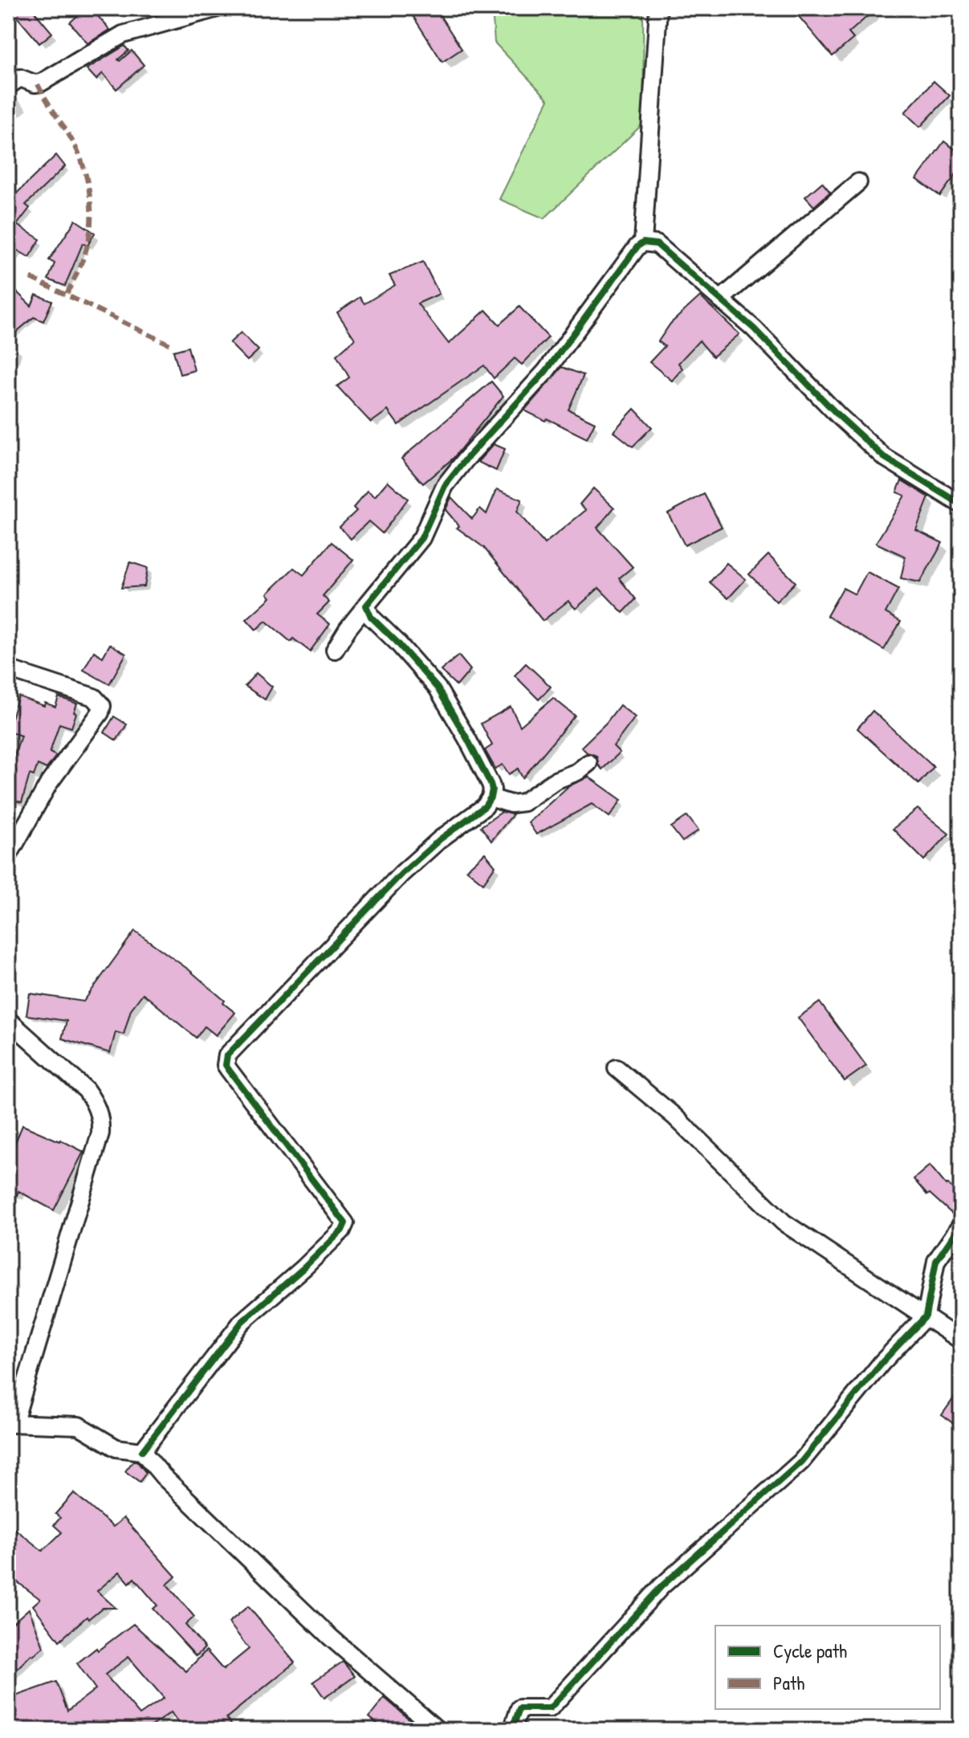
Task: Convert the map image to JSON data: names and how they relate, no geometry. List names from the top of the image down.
{
  "legend": ["Cycle path", "Path"]
}
